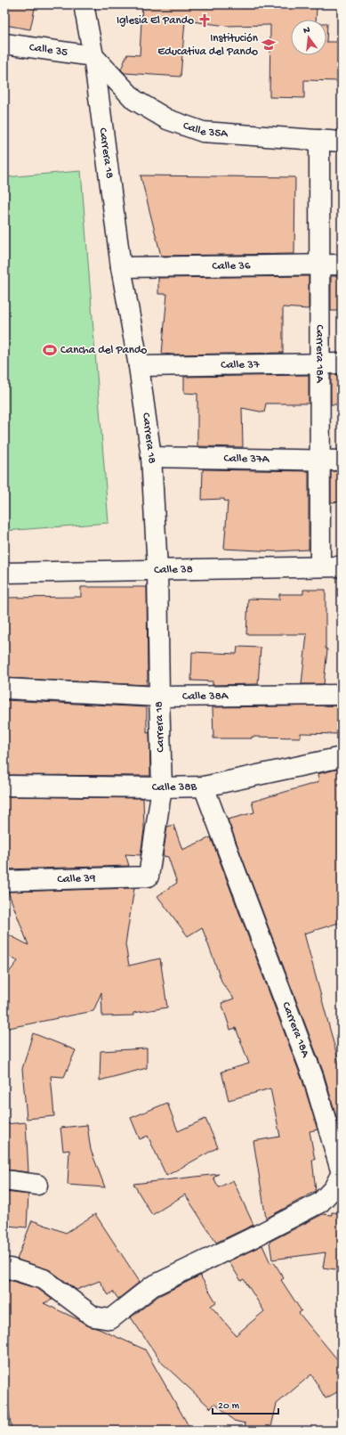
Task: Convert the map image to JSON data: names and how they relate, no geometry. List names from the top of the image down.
{
  "streets": {
    "street": [
      "Calle 35",
      "Calle 35A",
      "Carrera 18",
      "Calle 36",
      "Carrera 18A",
      "Calle 37",
      "Calle 37A",
      "Calle 38",
      "Calle 38A",
      "Calle 38B",
      "Calle 39"
    ]
  },
  "crossings": [
    ["Calle 35", "Calle 35A"],
    ["Calle 35", "Carrera 18"],
    ["Calle 35A", "Carrera 18"],
    ["Calle 35A", "Carrera 18A"],
    ["Carrera 18", "Calle 36"],
    ["Carrera 18", "Calle 37"],
    ["Carrera 18", "Calle 37A"],
    ["Carrera 18", "Calle 38"],
    ["Carrera 18", "Calle 38A"],
    ["Carrera 18", "Calle 38B"],
    ["Carrera 18", "Calle 39"],
    ["Calle 36", "Carrera 18A"],
    ["Carrera 18A", "Calle 37"],
    ["Carrera 18A", "Calle 37A"],
    ["Carrera 18A", "Calle 38"],
    ["Carrera 18A", "Calle 38B"]
  ],
  "places": {
    "church": ["Iglesia El Pando"],
    "school or university": ["Institución Educativa del Pando"],
    "sports": ["Cancha del Pando"]
  },
  "scale_bar": "20 m",
  "north": "top"
}
